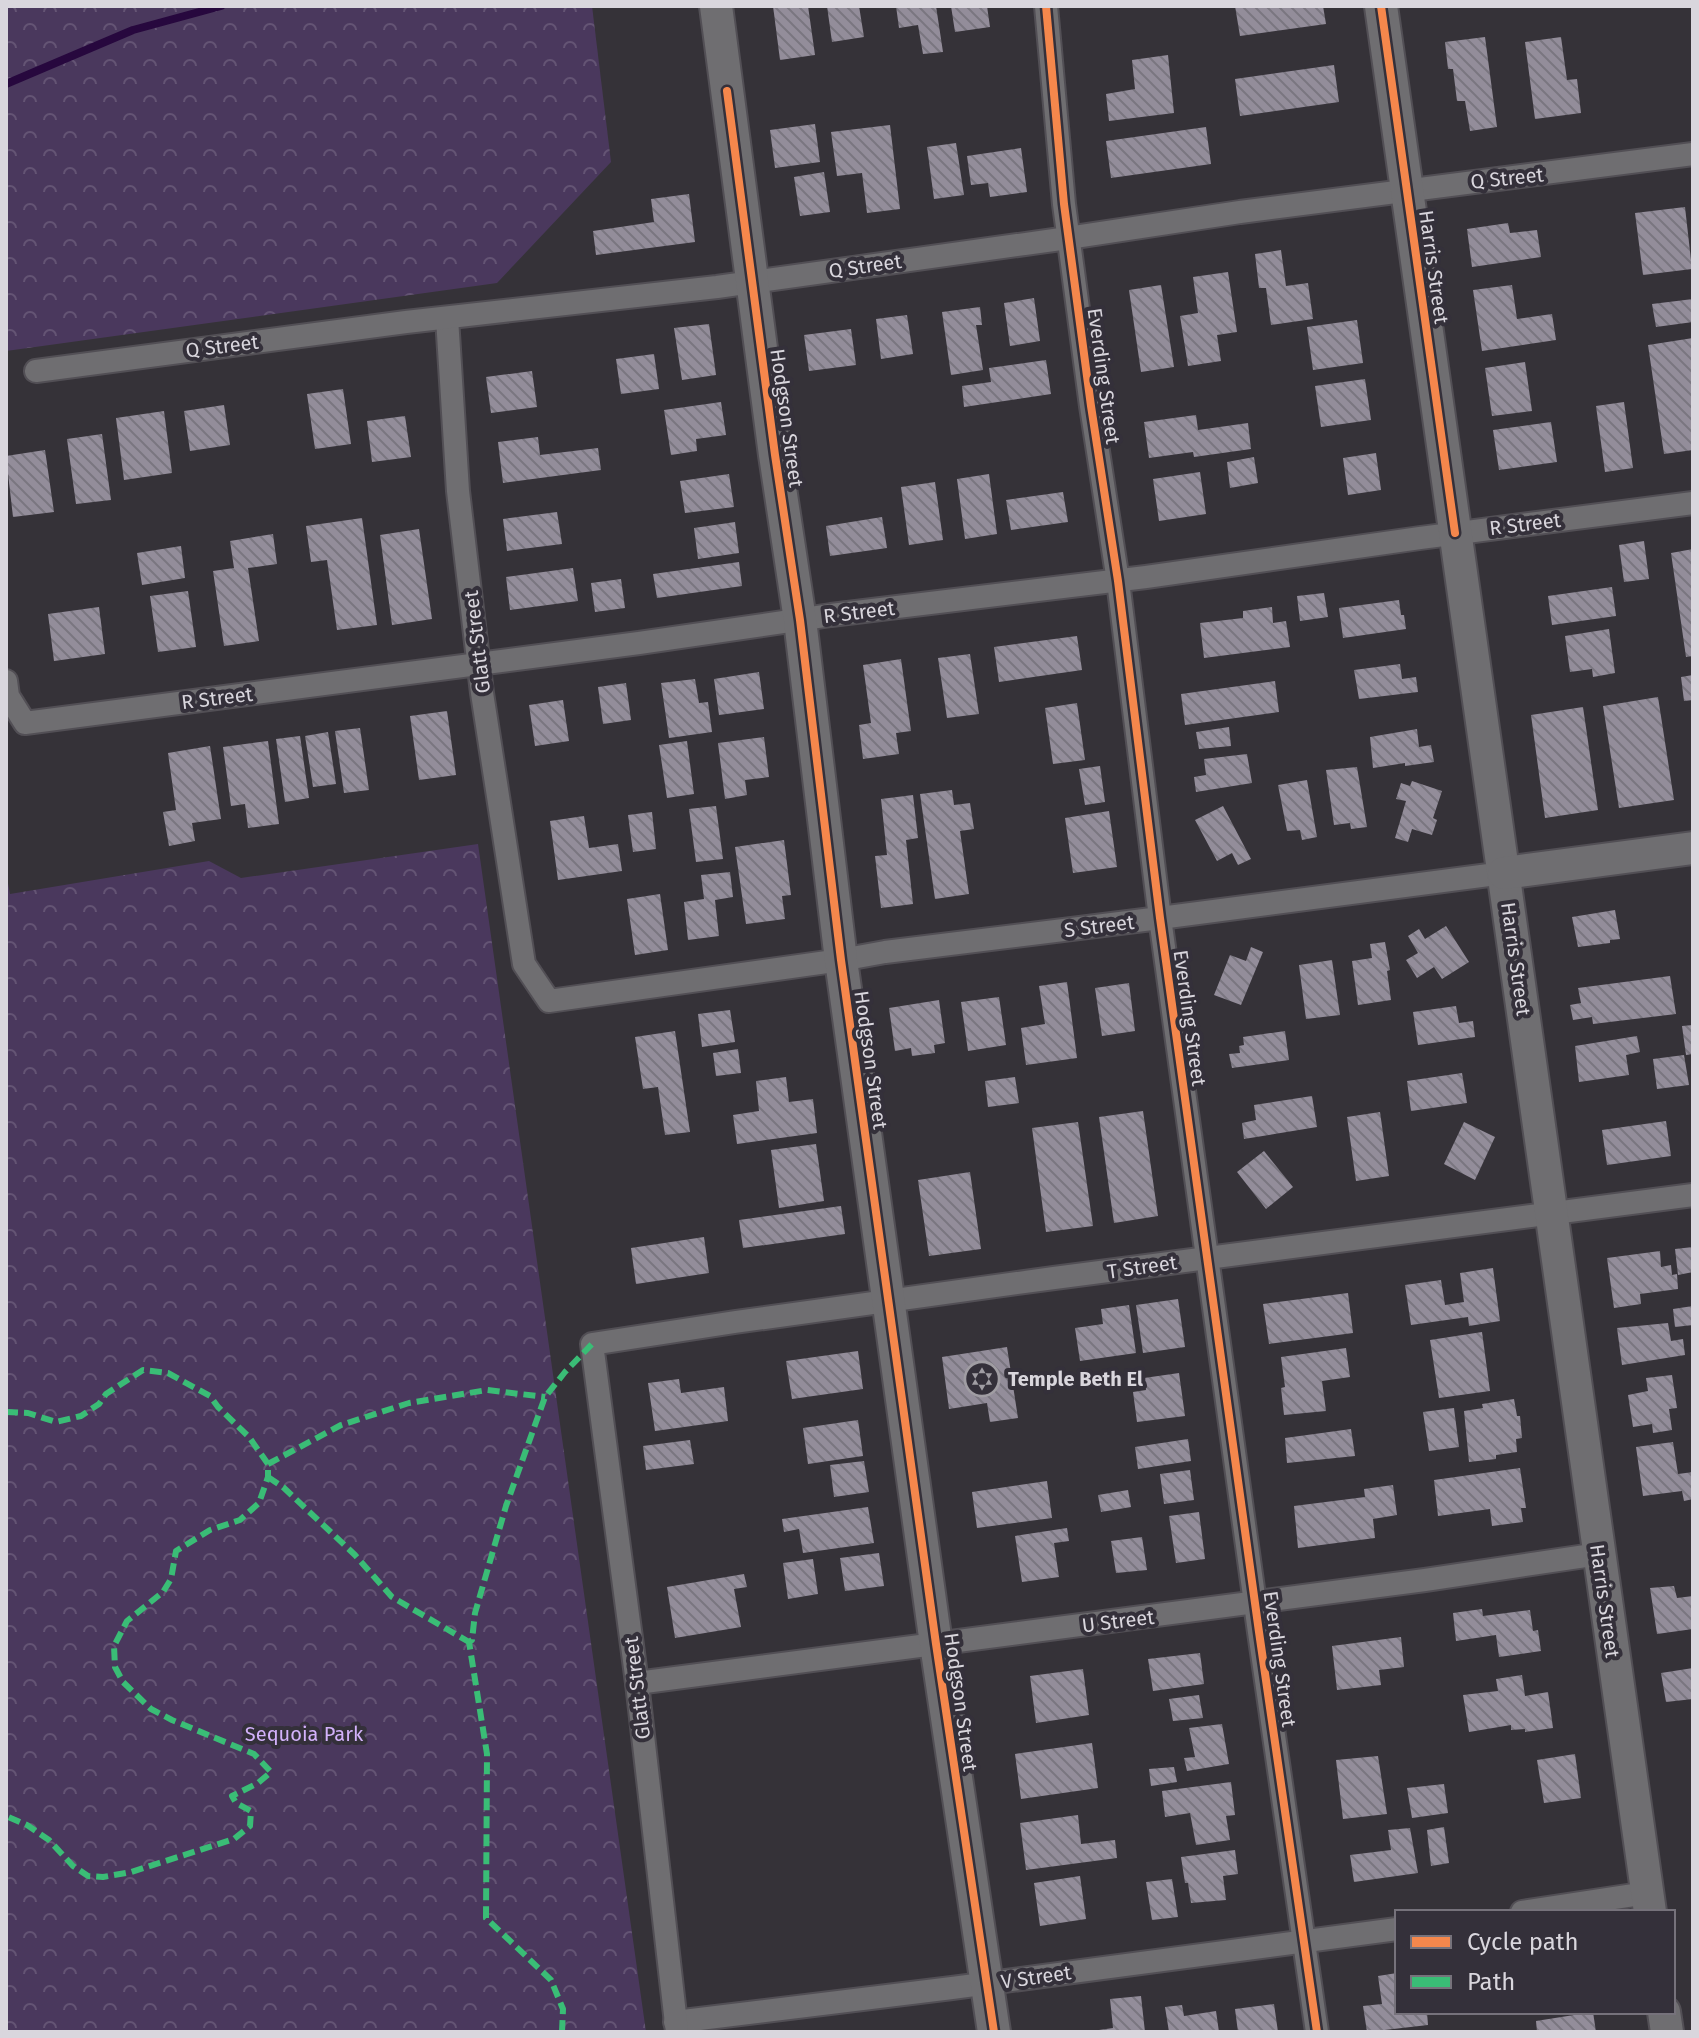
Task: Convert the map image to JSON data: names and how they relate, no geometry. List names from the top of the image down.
{
  "streets": {
    "main road": ["Harris Street", "Hodgson Street", "S Street"],
    "street": [
      "Q Street",
      "Everding Street",
      "R Street",
      "Glatt Street",
      "T Street",
      "U Street",
      "V Street"
    ]
  },
  "crossings": [
    ["Q Street", "Harris Street"],
    ["Q Street", "Everding Street"],
    ["Q Street", "Hodgson Street"],
    ["Q Street", "Glatt Street"],
    ["Harris Street", "R Street"],
    ["Harris Street", "S Street"],
    ["Harris Street", "T Street"],
    ["Harris Street", "U Street"],
    ["Everding Street", "R Street"],
    ["Everding Street", "S Street"],
    ["Everding Street", "T Street"],
    ["Everding Street", "U Street"],
    ["Everding Street", "V Street"],
    ["Hodgson Street", "R Street"],
    ["Hodgson Street", "S Street"],
    ["Hodgson Street", "T Street"],
    ["Hodgson Street", "U Street"],
    ["Hodgson Street", "V Street"],
    ["R Street", "Glatt Street"],
    ["Glatt Street", "S Street"],
    ["Glatt Street", "T Street"],
    ["Glatt Street", "U Street"],
    ["Glatt Street", "V Street"]
  ],
  "parks": ["Sequoia Park"],
  "places": {
    "synagogue": ["Temple Beth El"]
  },
  "legend": ["Cycle path", "Path"]
}
